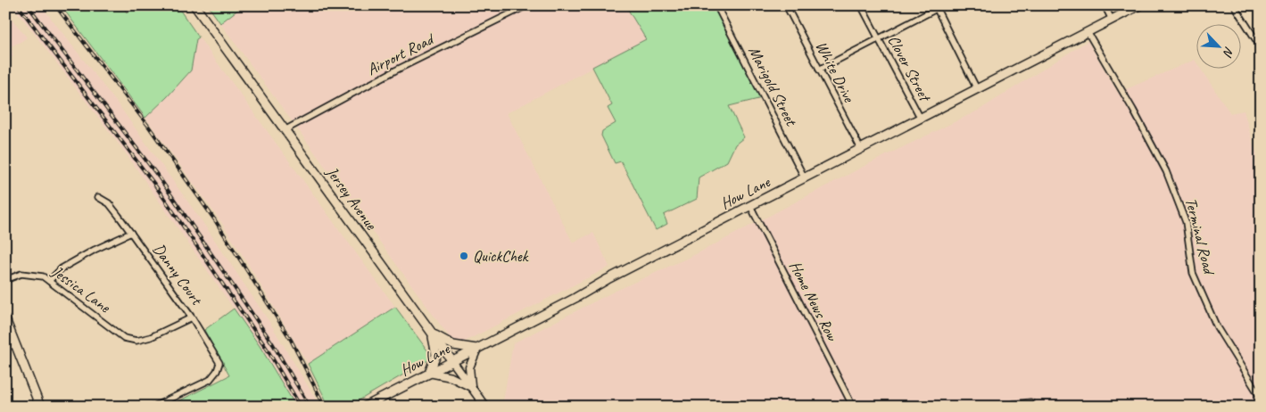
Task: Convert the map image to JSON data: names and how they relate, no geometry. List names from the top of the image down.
{
  "streets": {
    "main road": ["How Lane", "Jersey Avenue"],
    "street": [
      "Airport Road",
      "Clover Street",
      "White Drive",
      "Marigold Street",
      "Terminal Road",
      "Danny Court",
      "Jessica Lane",
      "Home News Row"
    ]
  },
  "crossings": [
    ["Airport Road", "Jersey Avenue"],
    ["Clover Street", "How Lane"],
    ["White Drive", "How Lane"],
    ["Marigold Street", "How Lane"],
    ["How Lane", "Jersey Avenue"],
    ["How Lane", "Terminal Road"],
    ["How Lane", "Home News Row"],
    ["Danny Court", "Jessica Lane"]
  ],
  "places": ["QuickChek"],
  "north": "bottom right"
}
